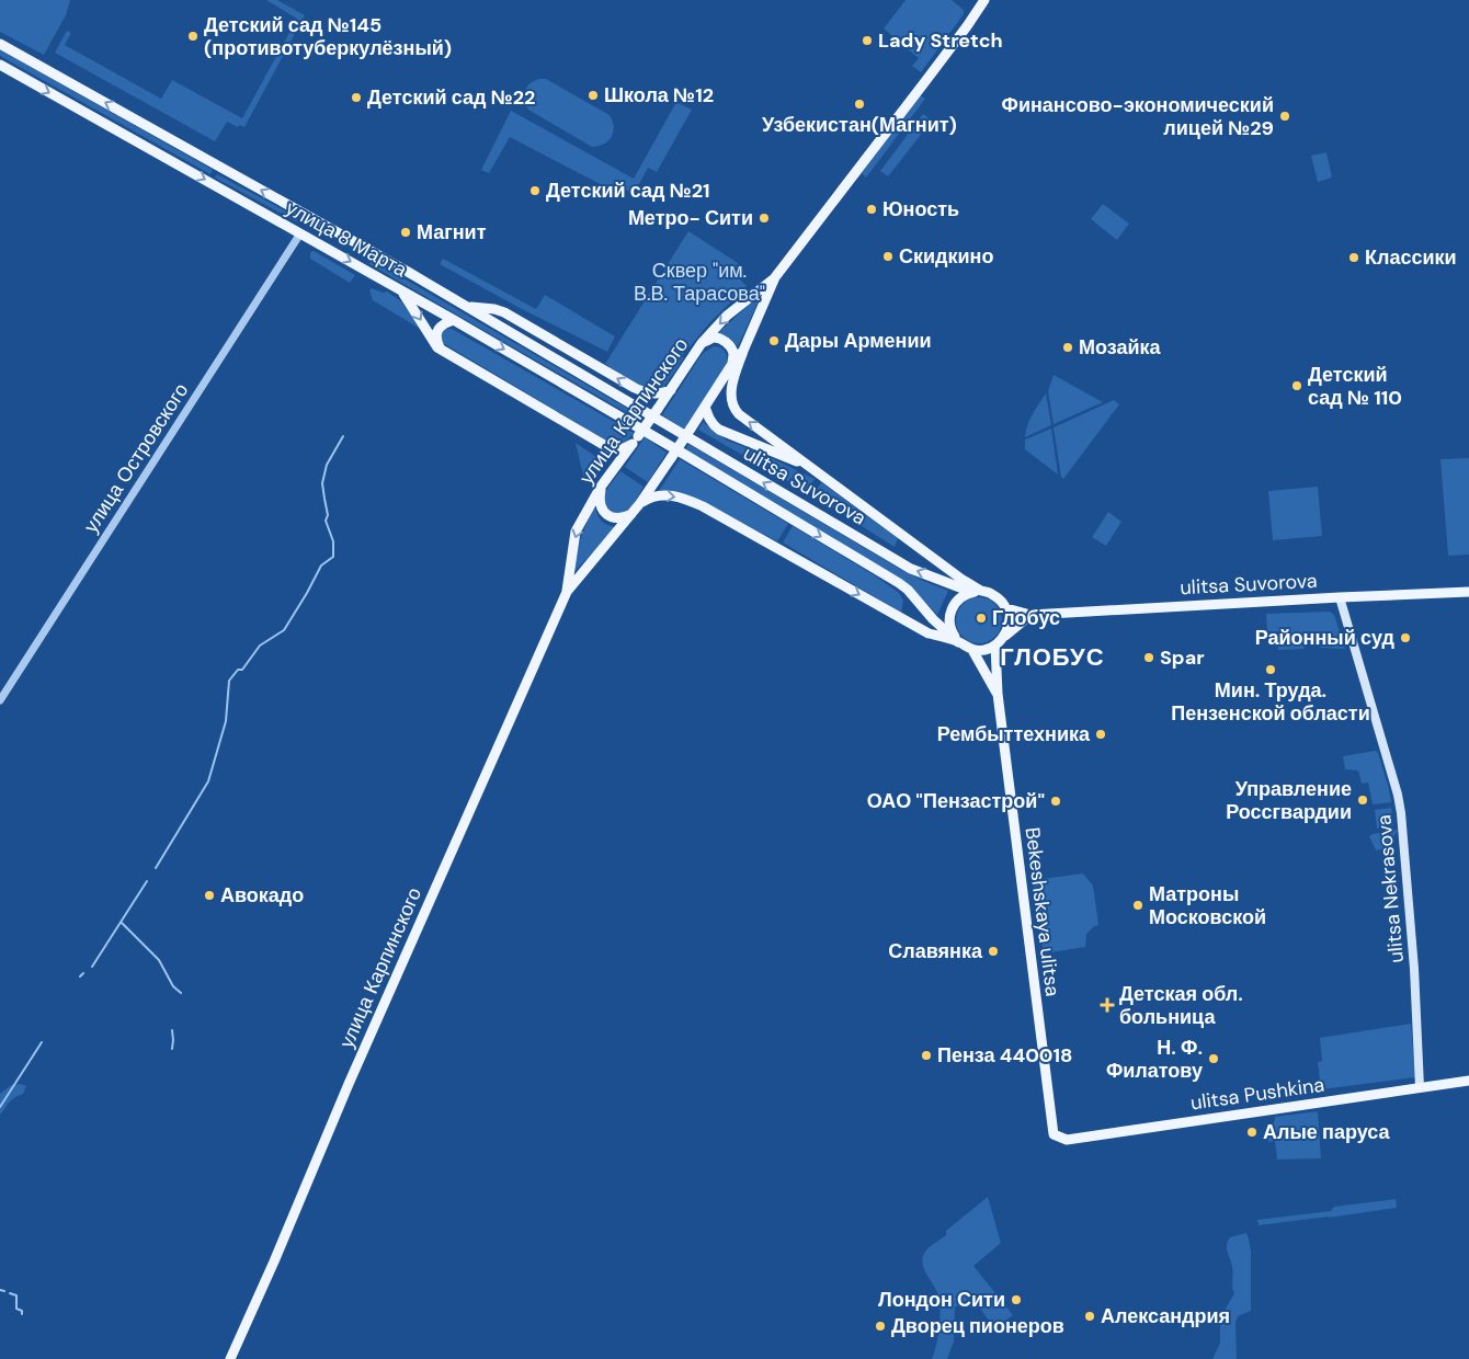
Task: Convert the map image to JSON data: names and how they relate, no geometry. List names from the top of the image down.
{
  "streets": {
    "main road": [
      "улица 8 Марта",
      "улица Карпинского",
      "ulitsa Suvorova",
      "ulitsa Nekrasova",
      "Bekeshskaya ulitsa",
      "ulitsa Pushkina"
    ],
    "street": ["улица Островского"]
  },
  "crossings": [
    ["улица 8 Марта", "улица Островского"],
    ["улица 8 Марта", "ulitsa Suvorova"],
    ["ulitsa Suvorova", "ulitsa Nekrasova"],
    ["ulitsa Suvorova", "Bekeshskaya ulitsa"],
    ["ulitsa Nekrasova", "ulitsa Pushkina"],
    ["Bekeshskaya ulitsa", "ulitsa Pushkina"]
  ],
  "districts": ["ГЛОБУС"],
  "parks": ["Сквер \"им. В.В. Тарасова\""],
  "places": {
    "other": [
      "Детский сад №145 (противотуберкулёзный)",
      "Lady Stretch",
      "Школа №12",
      "Детский сад №22",
      "Узбекистан(Магнит)",
      "Финансово-экономический лицей №29",
      "Детский сад №21",
      "Юность",
      "Метро- Сити",
      "Магнит",
      "Скидкино",
      "Классики",
      "Дары Армении",
      "Мозайка",
      "Детский сад № 110",
      "Глобус",
      "Районный суд",
      "Spar",
      "Мин. Труда. Пензенской области",
      "Рембыттехника",
      "Управление Россгвардии",
      "ОАО \"Пензастрой\"",
      "Авокадо",
      "Матроны Московской",
      "Славянка",
      "Пенза 440018",
      "Н. Ф. Филатову",
      "Алые паруса",
      "Лондон Сити",
      "Александрия",
      "Дворец пионеров"
    ],
    "health": ["Детская обл. больница"]
  }
}
